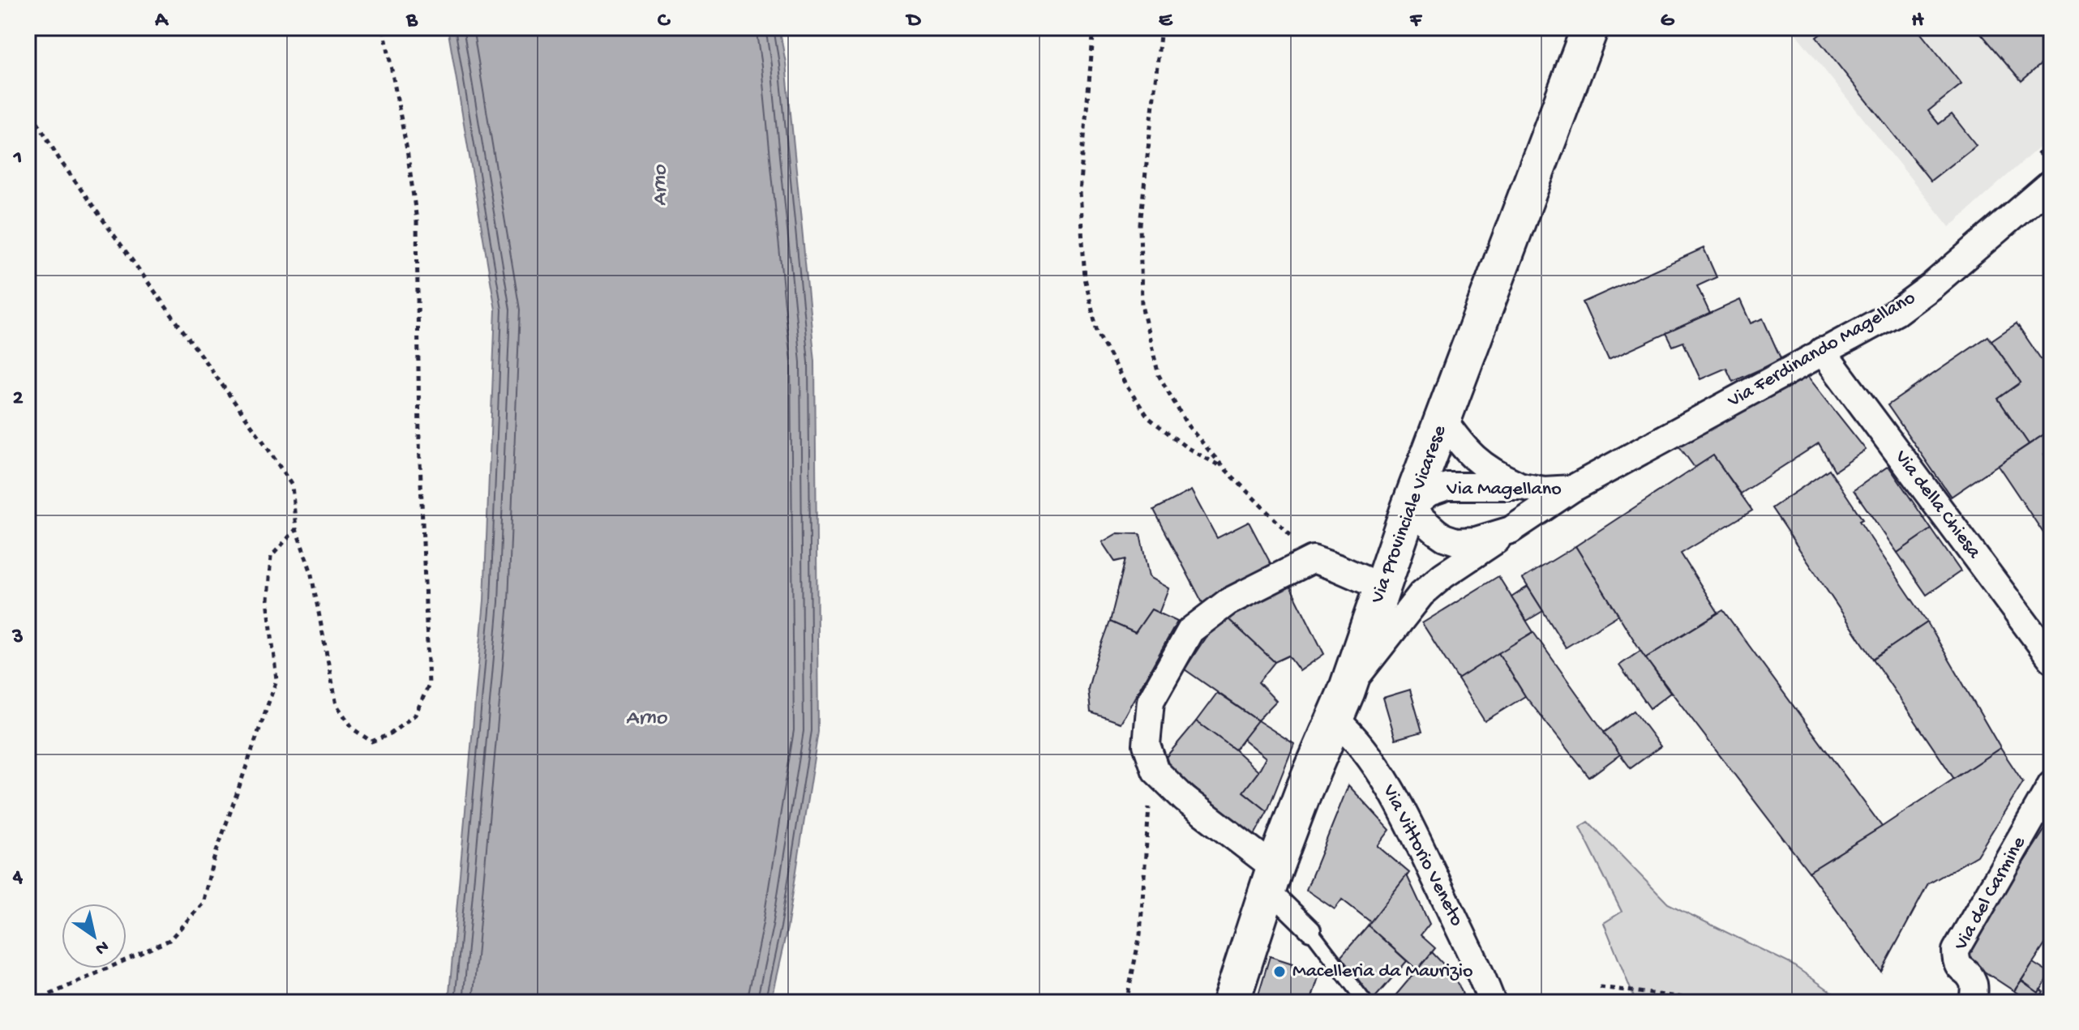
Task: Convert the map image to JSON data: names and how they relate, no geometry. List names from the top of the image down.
{
  "streets": {
    "main road": ["Via Provinciale Vicarese"],
    "street": [
      "Via Ferdinando Magellano",
      "Via Magellano",
      "Via della Chiesa",
      "Via Vittorio Veneto",
      "Via del Carmine"
    ]
  },
  "crossings": [
    ["Via Ferdinando Magellano", "Via Magellano"],
    ["Via Ferdinando Magellano", "Via della Chiesa"],
    ["Via Magellano", "Via Provinciale Vicarese"],
    ["Via Provinciale Vicarese", "Via Vittorio Veneto"]
  ],
  "water": ["Arno"],
  "places": ["Macelleria da Maurizio"],
  "north": "bottom right",
  "grid": {
    "columns": [
      "A",
      "B",
      "C",
      "D",
      "E",
      "F",
      "G",
      "H"
    ],
    "rows": [
      "1",
      "2",
      "3",
      "4"
    ]
  }
}
